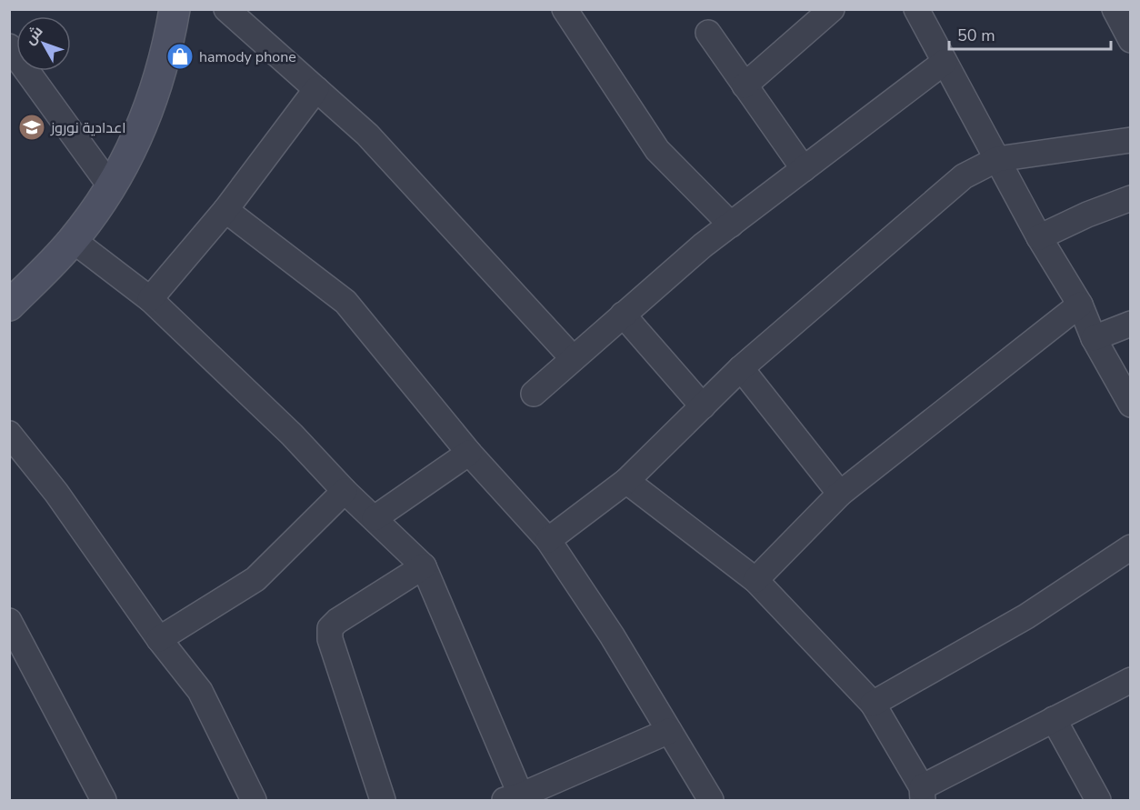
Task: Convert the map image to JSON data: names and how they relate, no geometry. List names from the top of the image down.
{
  "places": {
    "shop": ["hamody phone"],
    "school or university": ["اعدادية نوروز"]
  },
  "scale_bar": "50 m",
  "north": "top left"
}
